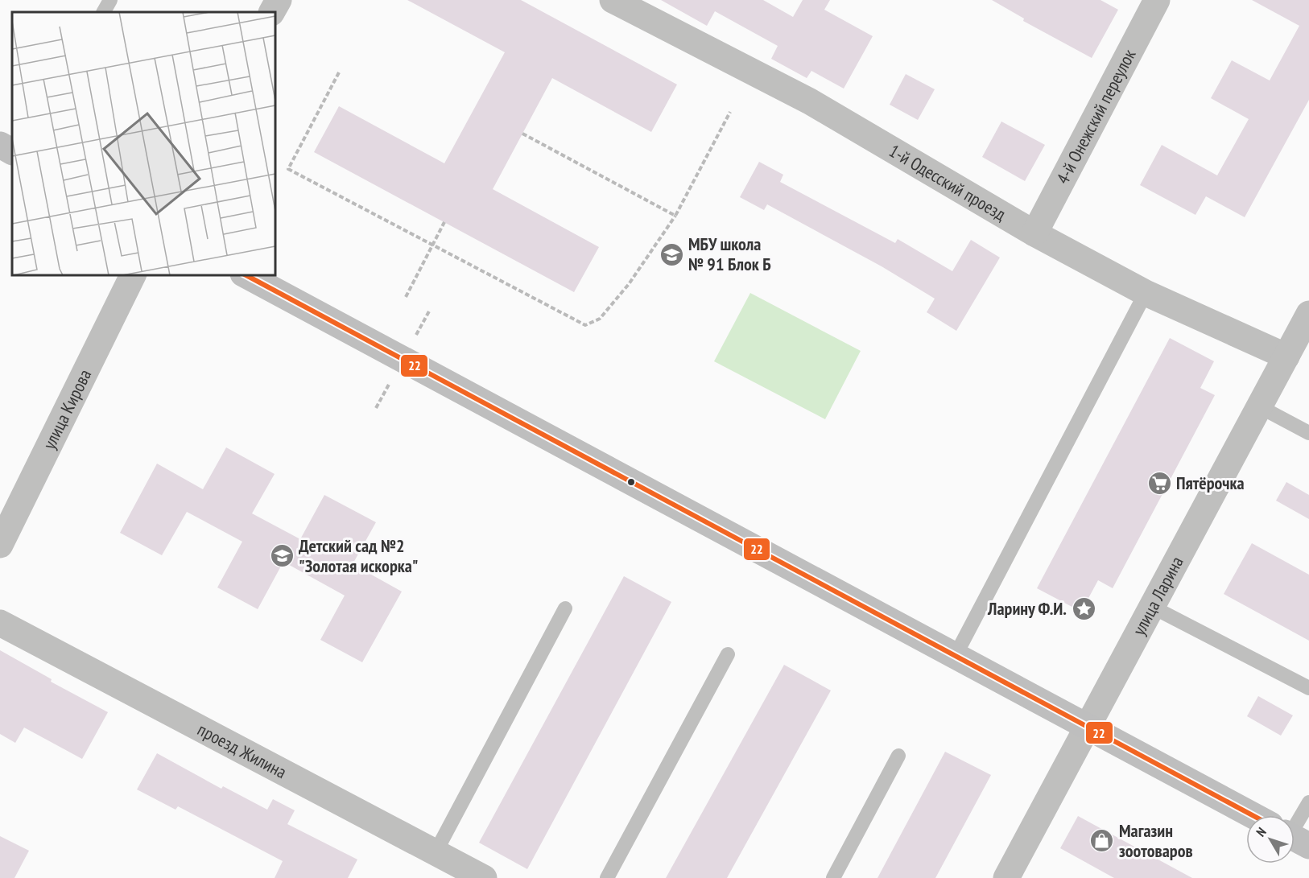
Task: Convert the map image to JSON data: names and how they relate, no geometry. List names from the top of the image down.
{
  "streets": {
    "street": [
      "4-й Онежский переулок",
      "1-й Одесский проезд",
      "улица Кирова",
      "улица Ларина",
      "проезд Жилина"
    ]
  },
  "crossings": [
    ["4-й Онежский переулок", "1-й Одесский проезд"],
    ["1-й Одесский проезд", "улица Ларина"]
  ],
  "places": {
    "school or university": ["МБУ школа № 91 Блок Б", "Детский сад №2 \"Золотая искорка\""],
    "supermarket": ["Пятёрочка"],
    "place": ["Ларину Ф.И."],
    "shop": ["Магазин зоотоваров"]
  },
  "lines": ["transit line 22"],
  "north": "top left"
}
